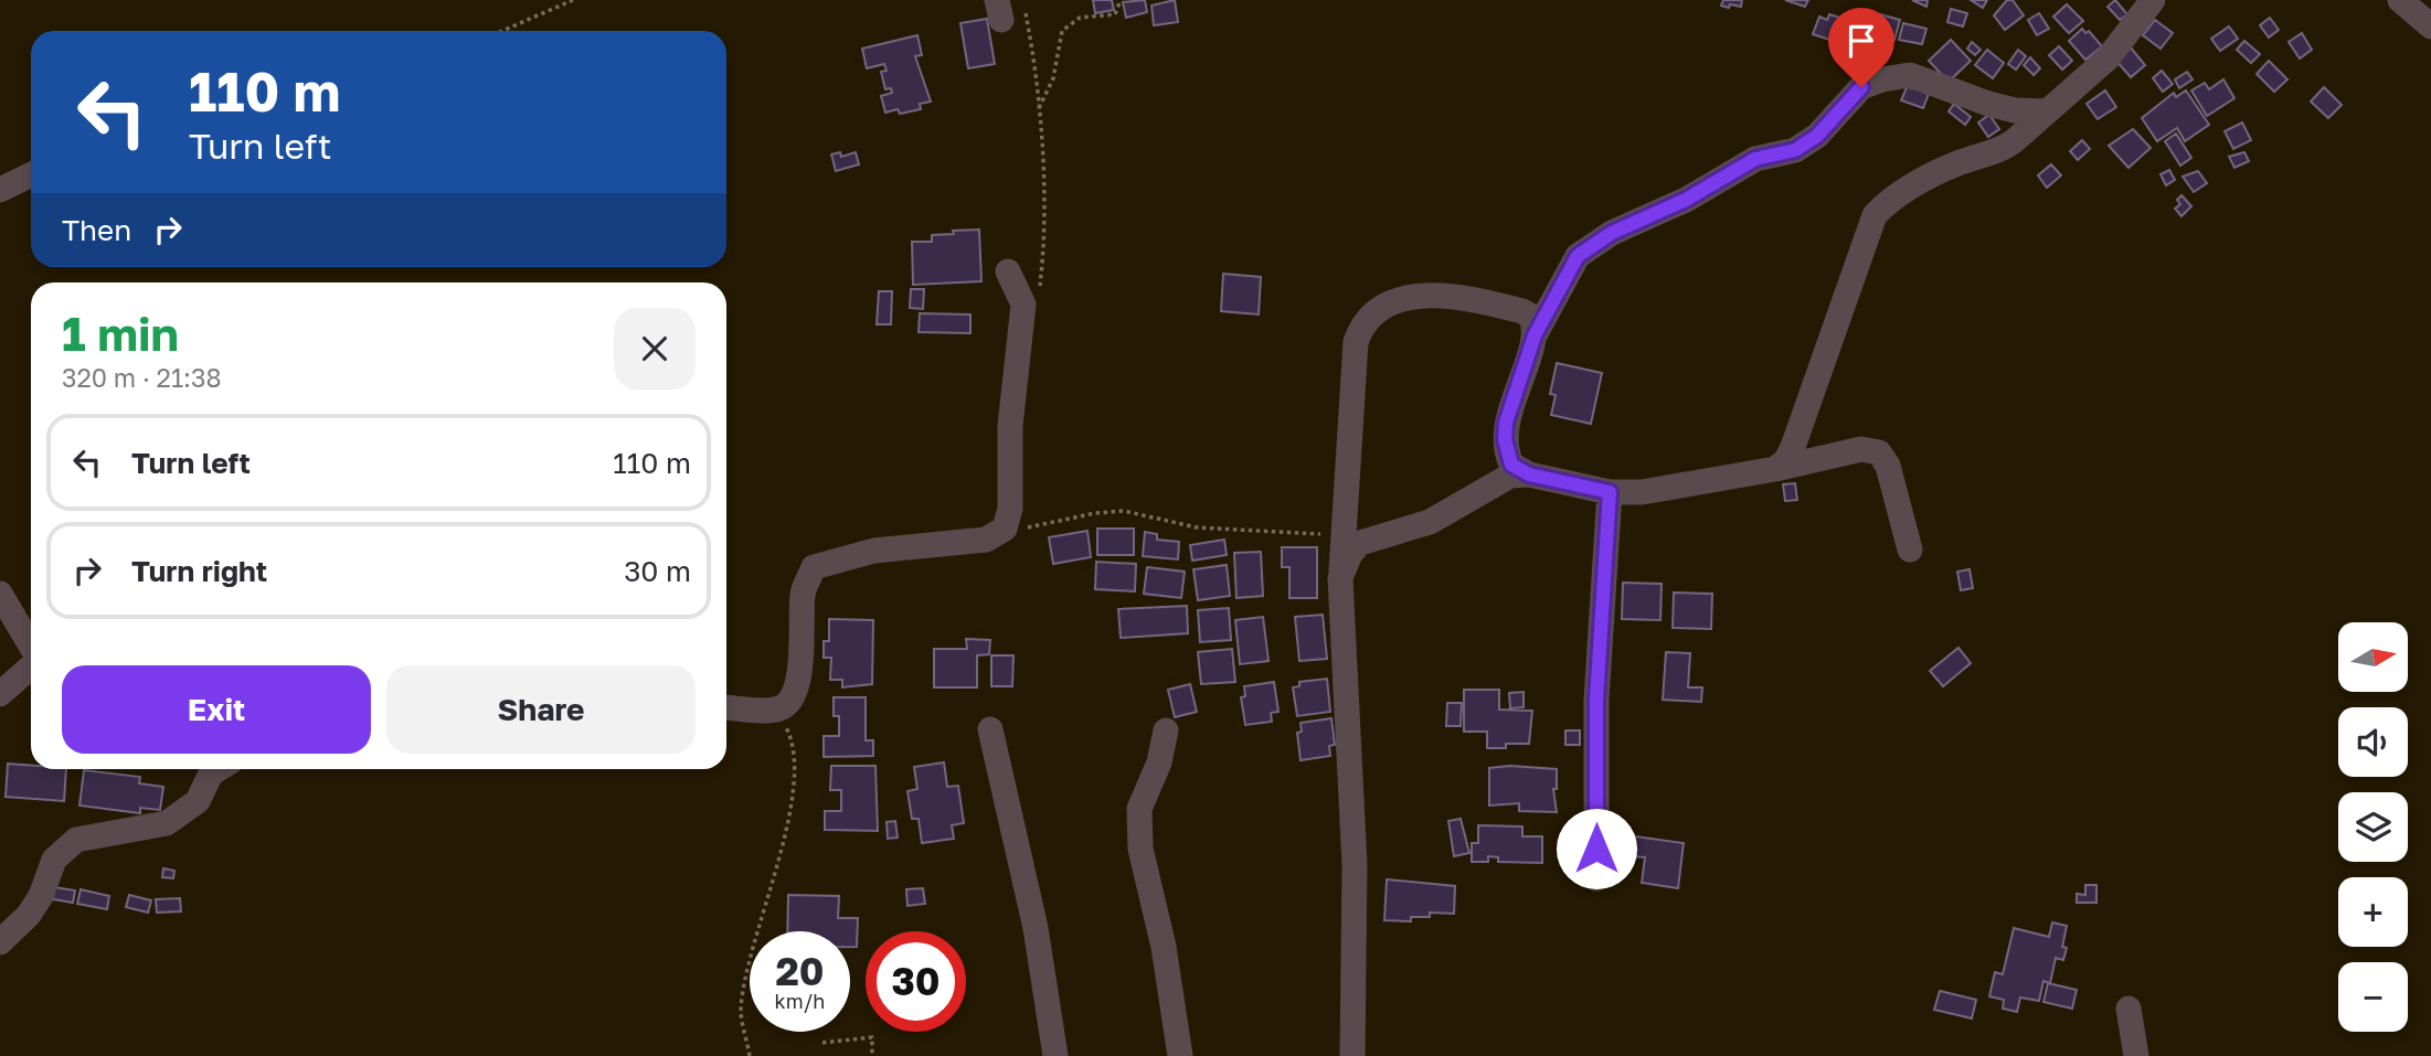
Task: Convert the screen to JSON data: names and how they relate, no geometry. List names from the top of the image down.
{
  "north": "right",
  "page": {
    "turn": ["110 m", "Turn left"],
    "then": "Then",
    "heading": ["1 min", "320 m · 21:38"],
    "list": [
      {
        "name": "Turn left",
        "value": "110 m"
      },
      {
        "name": "Turn right",
        "value": "30 m"
      }
    ],
    "map_buttons": ["+", "−"],
    "buttons": ["Exit", "Share"],
    "speed": "20 km/h",
    "limit": "30"
  }
}
